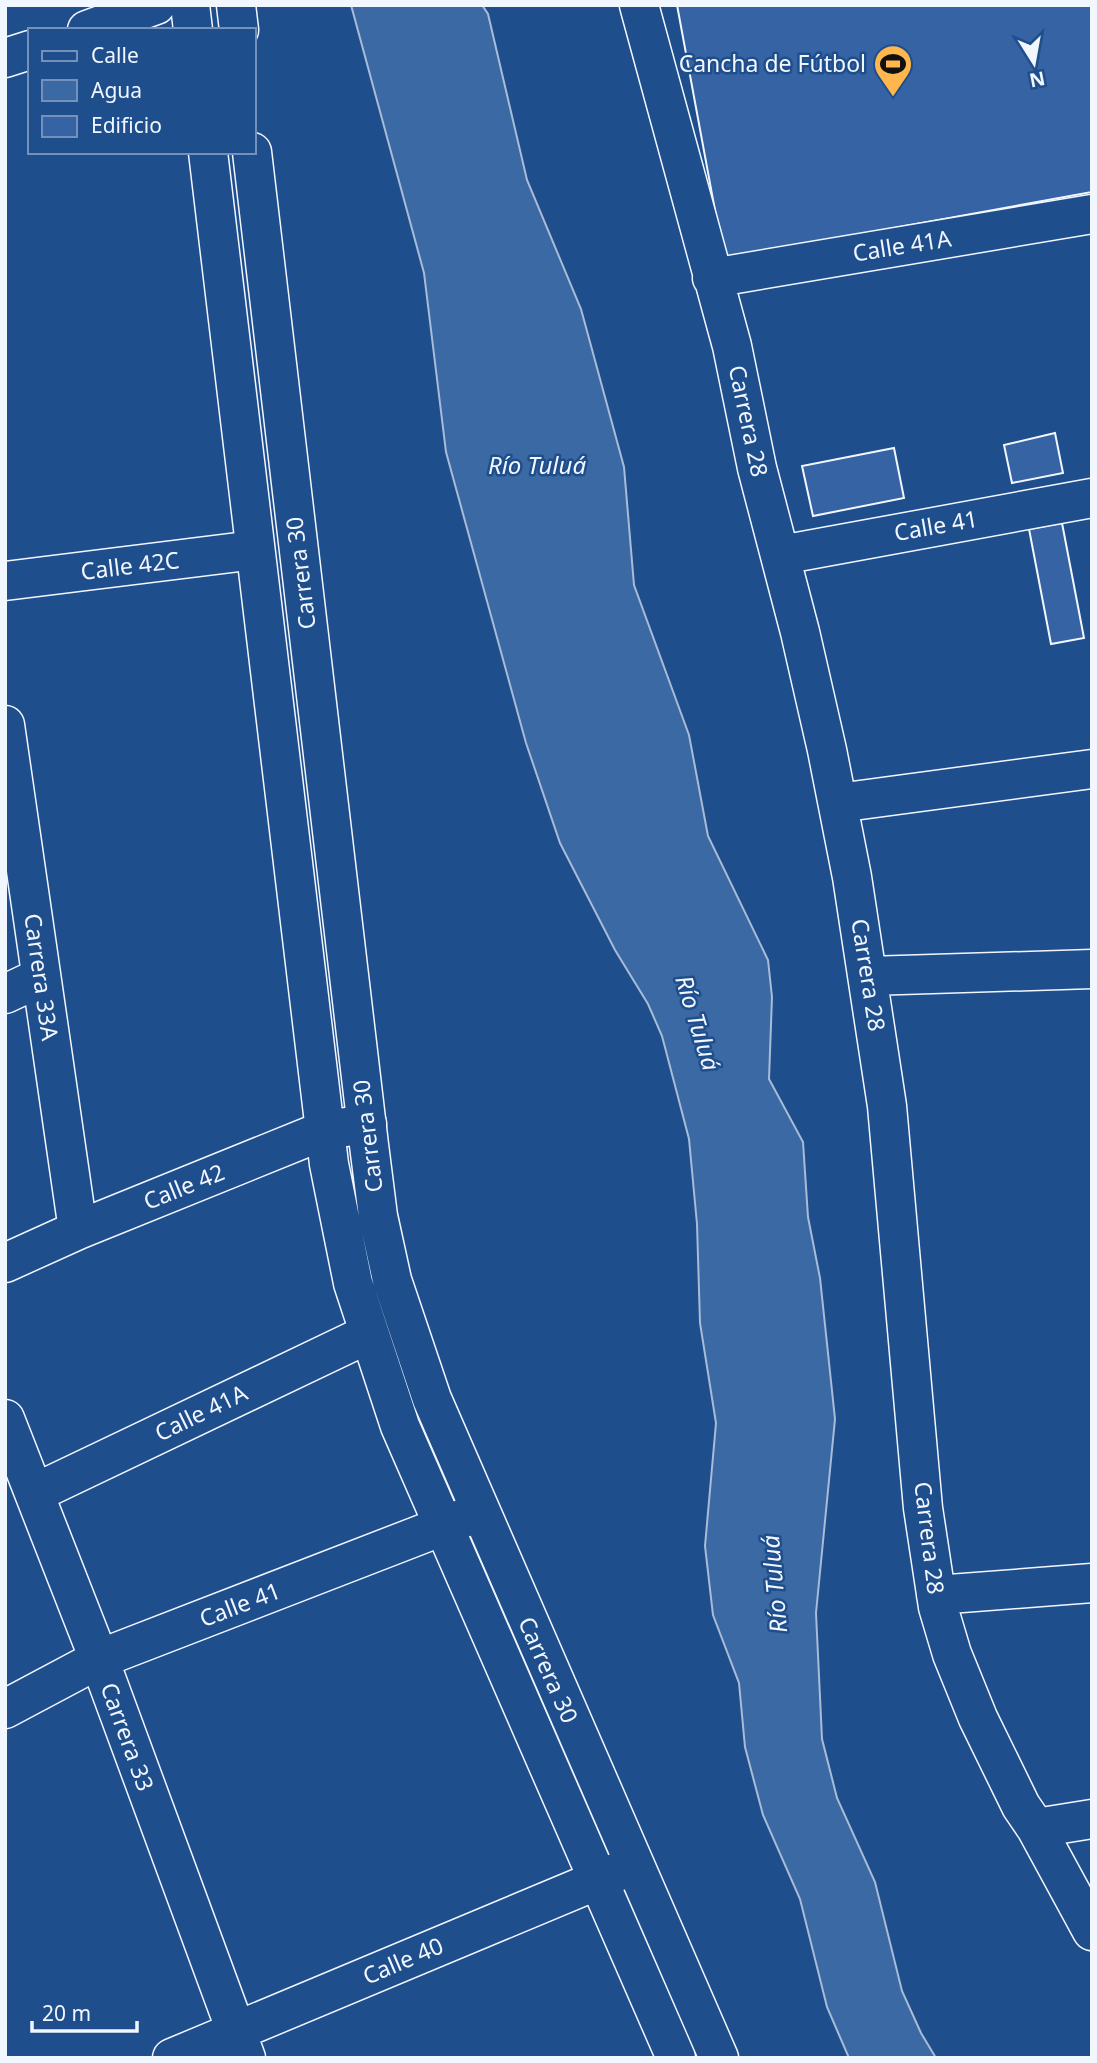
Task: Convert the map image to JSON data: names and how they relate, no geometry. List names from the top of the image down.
{
  "streets": {
    "street": [
      "Calle 41A",
      "Carrera 28",
      "Calle 41",
      "Calle 42C",
      "Carrera 30",
      "Carrera 33A",
      "Calle 42",
      "Carrera 33",
      "Calle 40"
    ]
  },
  "crossings": [
    ["Calle 41A", "Carrera 28"],
    ["Calle 41A", "Carrera 30"],
    ["Calle 41A", "Carrera 33"],
    ["Carrera 28", "Calle 41"],
    ["Calle 41", "Carrera 30"],
    ["Calle 41", "Carrera 33"],
    ["Calle 42C", "Carrera 30"],
    ["Carrera 30", "Calle 42"],
    ["Carrera 30", "Calle 40"],
    ["Carrera 33A", "Calle 42"],
    ["Carrera 33", "Calle 40"]
  ],
  "water": ["Río Tuluá"],
  "places": {
    "sports": ["Cancha de Fútbol"]
  },
  "legend": ["Calle", "Agua", "Edificio"],
  "scale_bar": "20 m",
  "north": "bottom"
}
